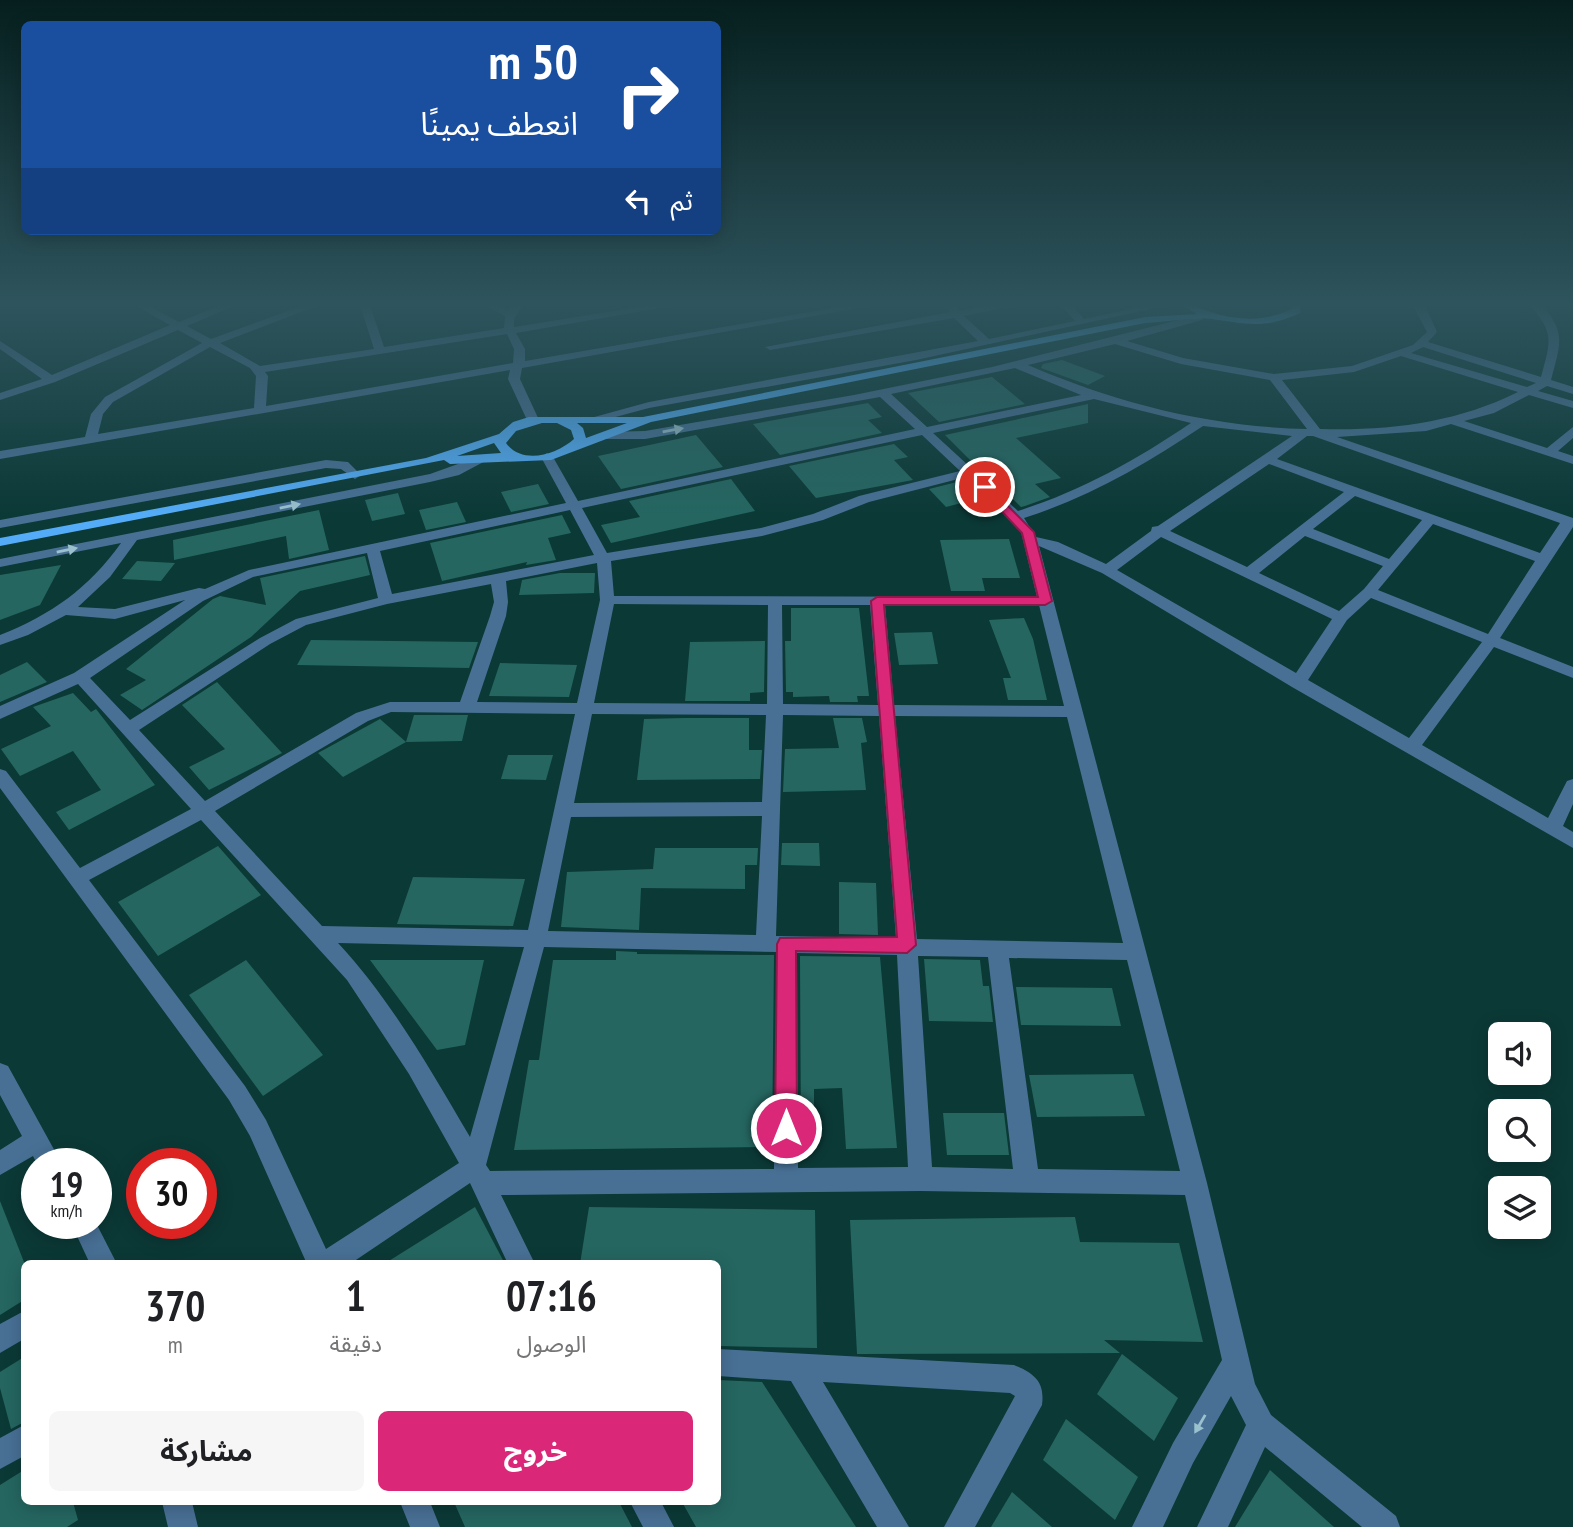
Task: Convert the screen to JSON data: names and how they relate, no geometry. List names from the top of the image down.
{
  "page": {
    "turn": ["50 m", "انعطف يمينًا"],
    "then": "ثم",
    "speed": "19 km/h",
    "limit": "30",
    "eta": [
      "07:16",
      "الوصول",
      "1",
      "دقيقة",
      "370",
      "m"
    ],
    "buttons": ["خروج", "مشاركة"]
  }
}
